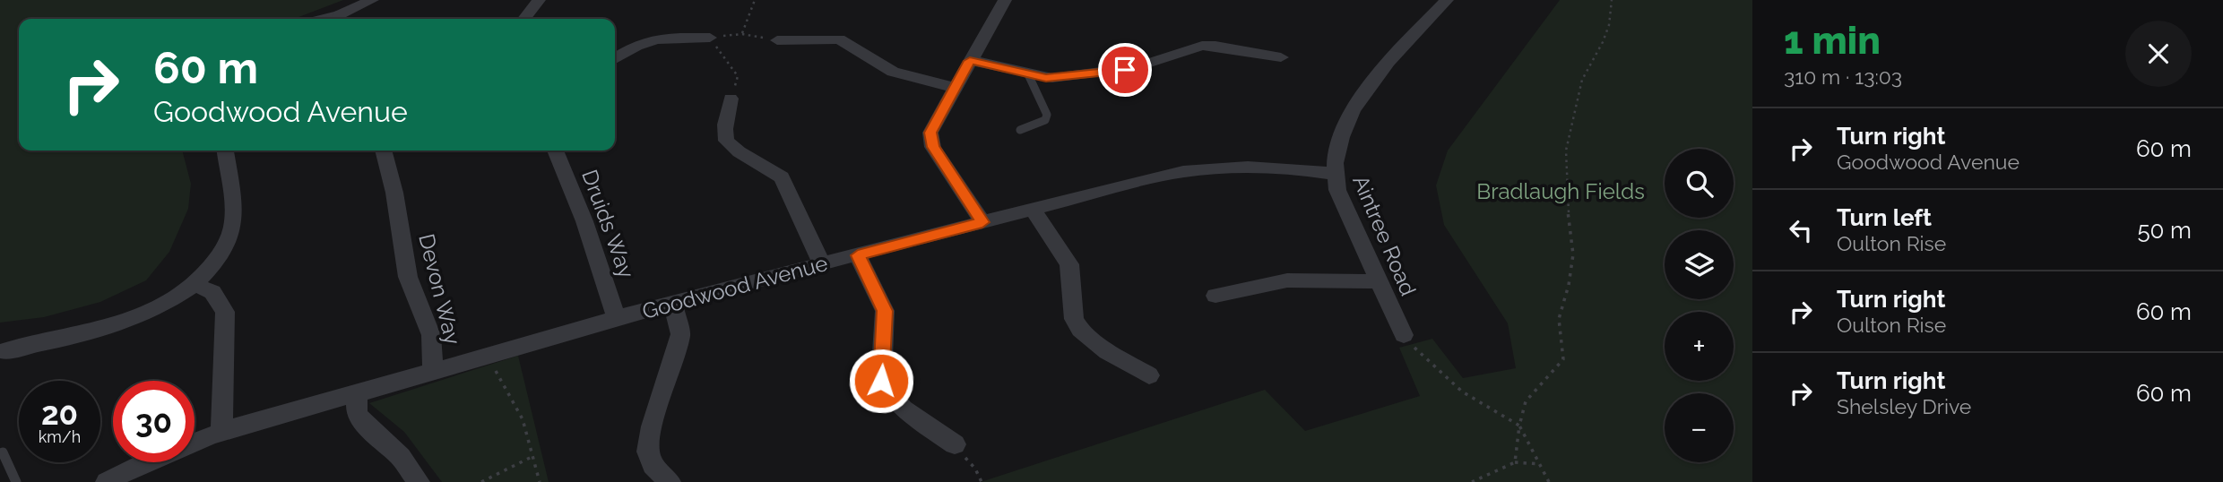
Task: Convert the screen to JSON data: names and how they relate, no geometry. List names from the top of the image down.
{
  "streets": {
    "street": [
      "Druids Way",
      "Aintree Road",
      "Goodwood Avenue",
      "Devon Way"
    ]
  },
  "crossings": [
    ["Druids Way", "Goodwood Avenue"],
    ["Aintree Road", "Goodwood Avenue"],
    ["Goodwood Avenue", "Devon Way"]
  ],
  "parks": ["Bradlaugh Fields"],
  "page": {
    "heading": ["1 min", "310 m · 13:03"],
    "turn": ["60 m", "Goodwood Avenue"],
    "list": [
      {
        "name": "Turn right",
        "note": "Goodwood Avenue",
        "value": "60 m"
      },
      {
        "name": "Turn left",
        "note": "Oulton Rise",
        "value": "50 m"
      },
      {
        "name": "Turn right",
        "note": "Oulton Rise",
        "value": "60 m"
      },
      {
        "name": "Turn right",
        "note": "Shelsley Drive",
        "value": "60 m"
      }
    ],
    "map_buttons": ["+", "−"],
    "speed": "20 km/h",
    "limit": "30"
  }
}
